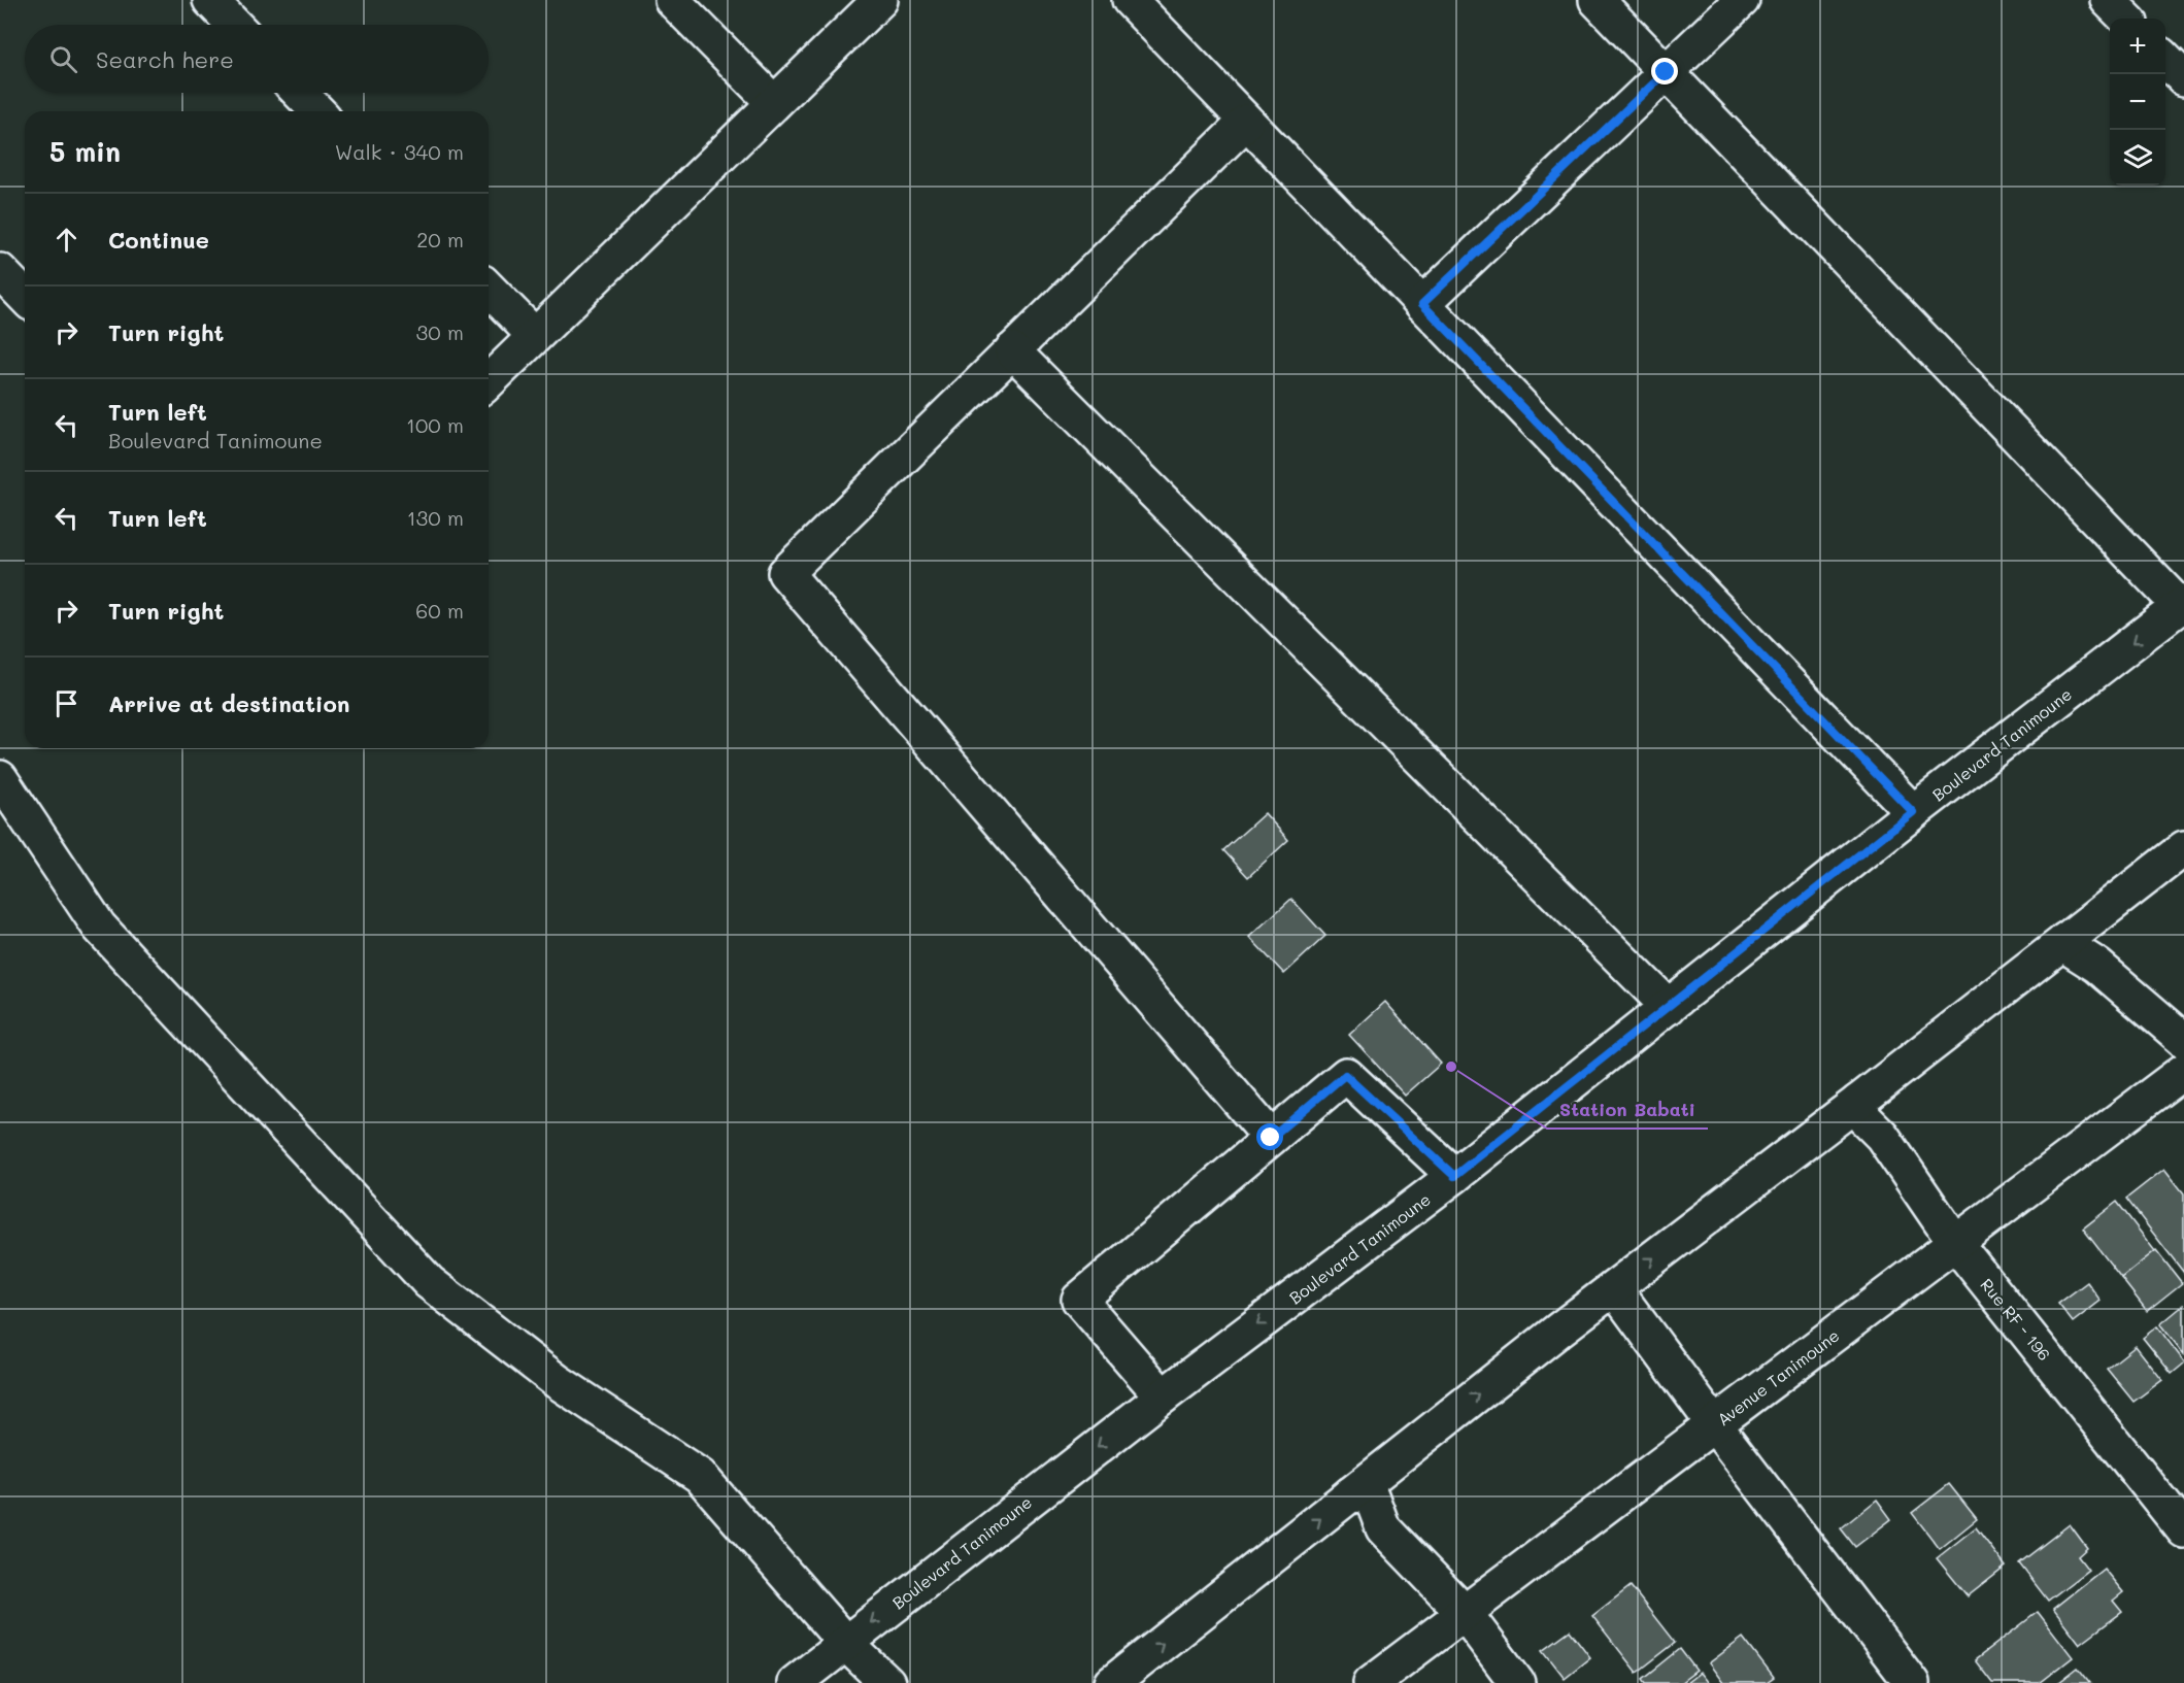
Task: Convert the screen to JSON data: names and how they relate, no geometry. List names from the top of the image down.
{
  "streets": {
    "street": ["Boulevard Tanimoune", "Rue RF - 196", "Avenue Tanimoune"]
  },
  "crossings": [
    ["Rue RF - 196", "Avenue Tanimoune"]
  ],
  "places": ["Station Babati"],
  "page": {
    "map_buttons": ["+", "−"],
    "search": "Search here",
    "heading": ["5 min", "Walk · 340 m"],
    "list": [
      ["Continue", "20 m"],
      ["Turn right", "30 m"],
      ["Turn left", "Boulevard Tanimoune", "100 m"],
      ["Turn left", "130 m"],
      ["Turn right", "60 m"],
      "Arrive at destination"
    ]
  }
}
